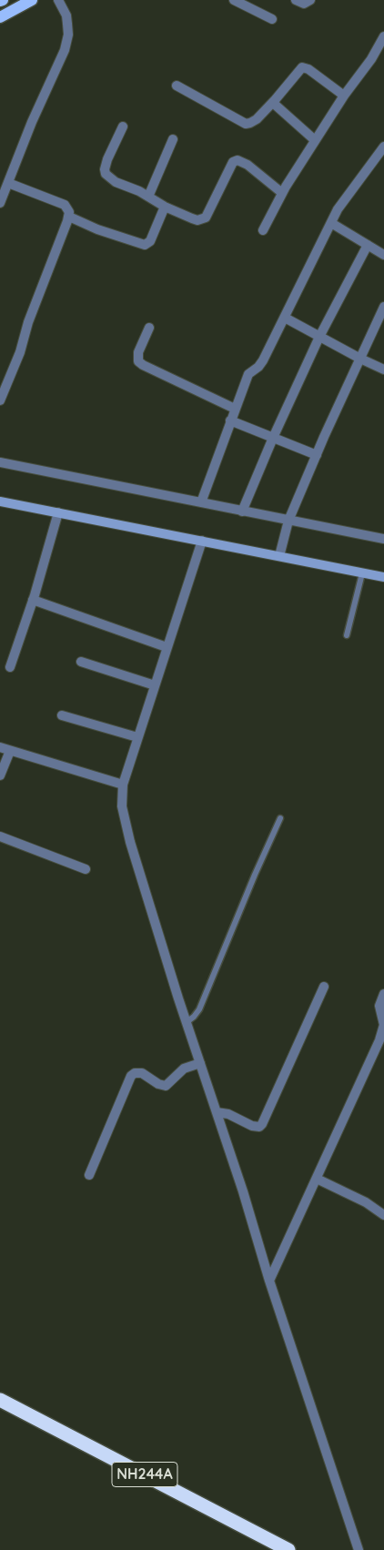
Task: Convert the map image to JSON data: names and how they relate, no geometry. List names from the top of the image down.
{
  "streets": {
    "highway": ["NH244A"]
  }
}
